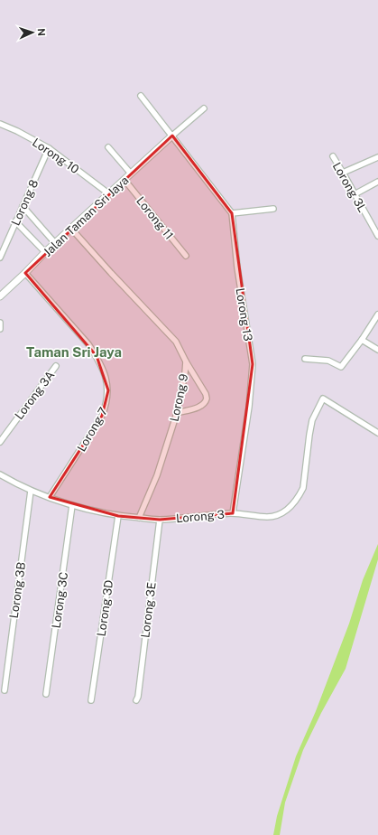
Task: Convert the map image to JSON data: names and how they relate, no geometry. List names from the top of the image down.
{
  "streets": {
    "street": [
      "Lorong 10",
      "Lorong 3L",
      "Lorong 8",
      "Jalan Taman Sri Jaya",
      "Lorong 11",
      "Lorong 13",
      "Lorong 3A",
      "Lorong 9",
      "Lorong 7",
      "Lorong 3",
      "Lorong 3B",
      "Lorong 3C",
      "Lorong 3D",
      "Lorong 3E"
    ]
  },
  "crossings": [
    ["Lorong 10", "Lorong 8"],
    ["Lorong 10", "Jalan Taman Sri Jaya"],
    ["Jalan Taman Sri Jaya", "Lorong 11"],
    ["Jalan Taman Sri Jaya", "Lorong 9"],
    ["Jalan Taman Sri Jaya", "Lorong 7"],
    ["Lorong 13", "Lorong 3"],
    ["Lorong 9", "Lorong 3"],
    ["Lorong 7", "Lorong 3"],
    ["Lorong 3", "Lorong 3B"],
    ["Lorong 3", "Lorong 3C"],
    ["Lorong 3", "Lorong 3D"],
    ["Lorong 3", "Lorong 3E"]
  ],
  "districts": ["Taman Sri Jaya"],
  "north": "right"
}
